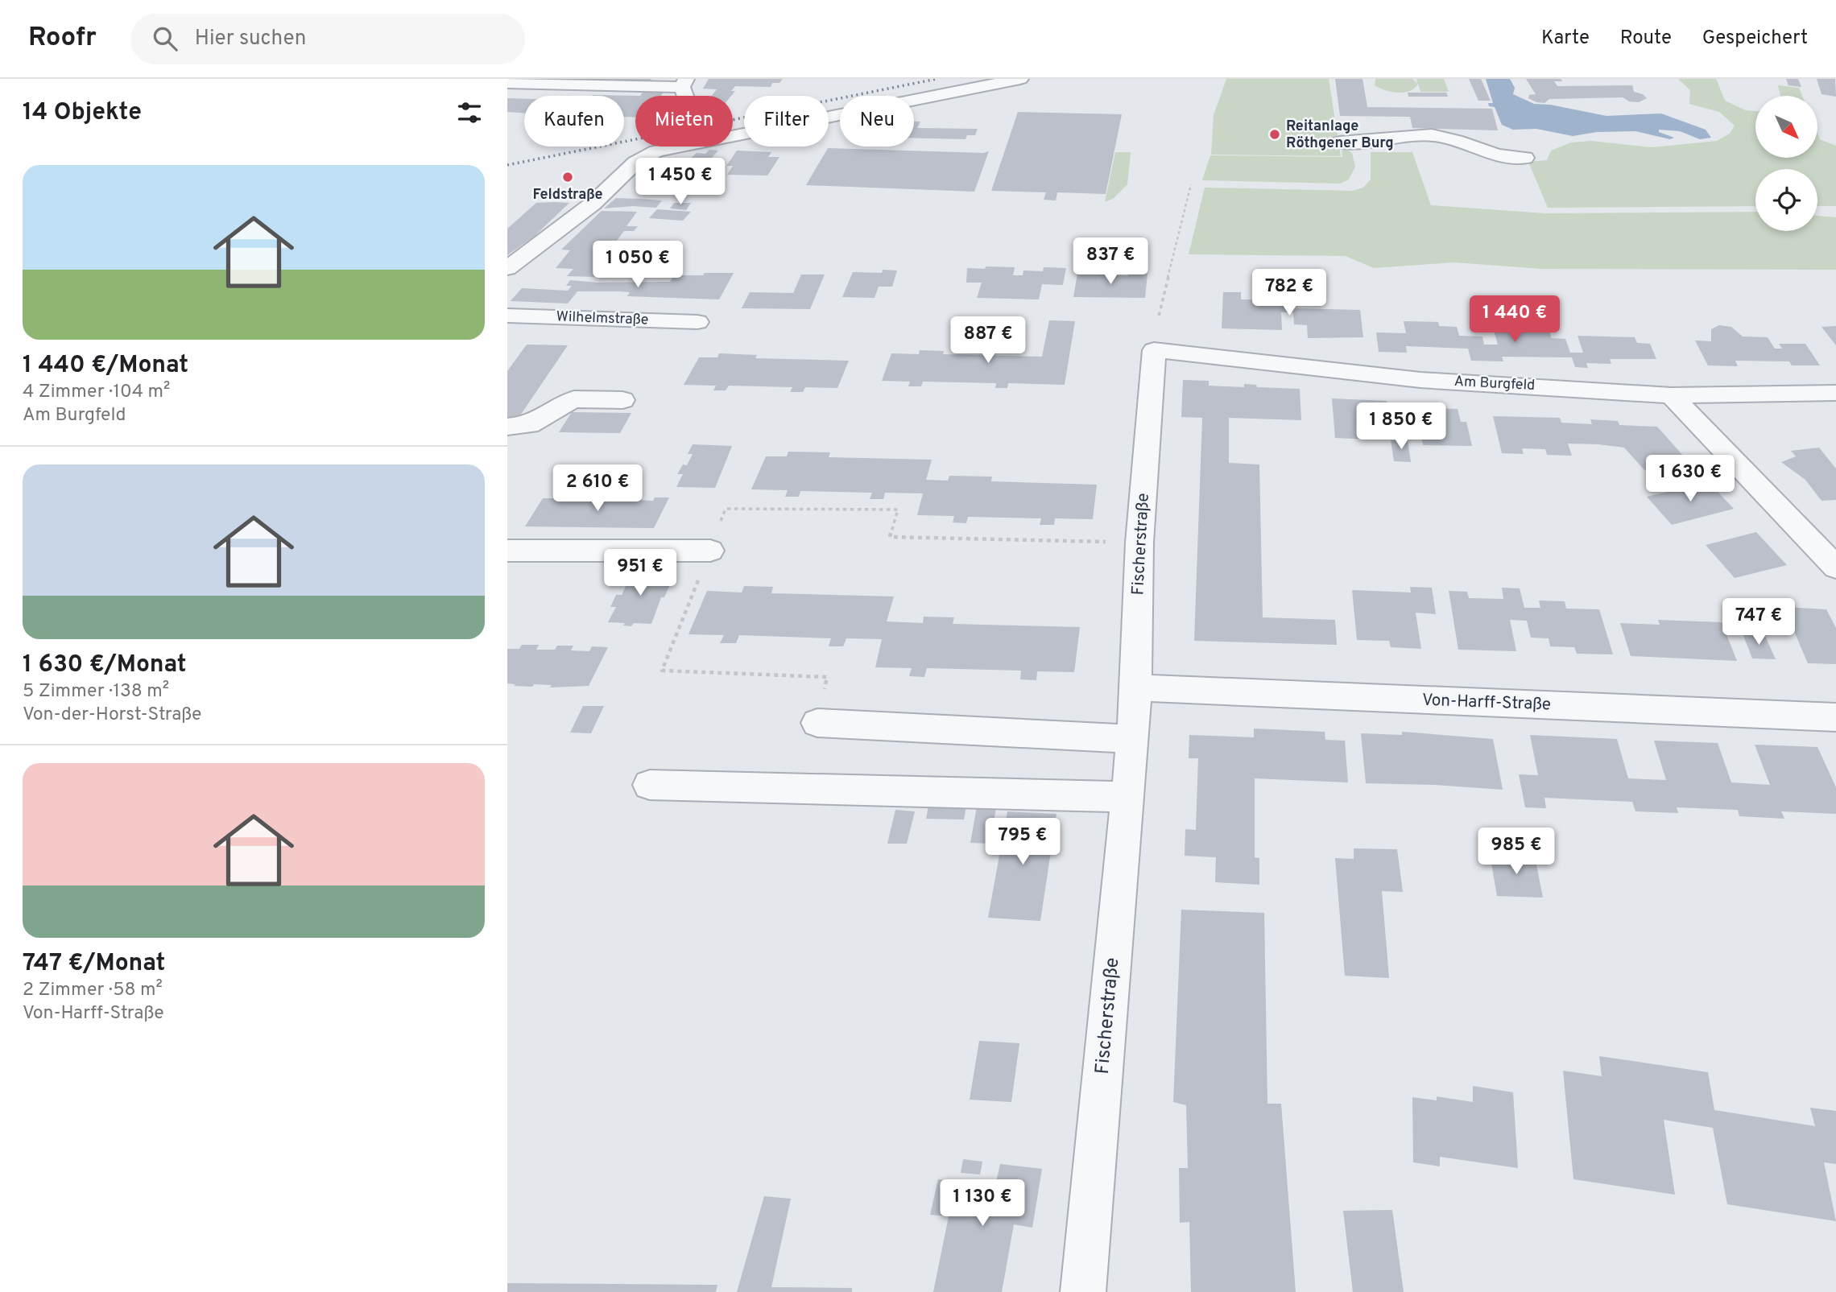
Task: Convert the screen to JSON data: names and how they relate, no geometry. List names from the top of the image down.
{
  "streets": {
    "street": [
      "Wilhelmstraße",
      "Am Burgfeld",
      "Fischerstraße",
      "Von-Harff-Straße"
    ]
  },
  "crossings": [
    ["Am Burgfeld", "Fischerstraße"],
    ["Fischerstraße", "Von-Harff-Straße"]
  ],
  "places": ["Reitanlage Röthgener Burg", "Feldstraße"],
  "north": "bottom right",
  "page": {
    "header": "Roofr",
    "search": "Hier suchen",
    "nav": ["Karte", "Route", "Gespeichert"],
    "heading": "14 Objekte",
    "chip": [
      "Kaufen",
      "Mieten",
      "Filter",
      "Neu"
    ],
    "list": [
      {
        "name": "1 440 €/Monat",
        "note": "4 Zimmer · 104 m² · Am Burgfeld"
      },
      {
        "name": "1 630 €/Monat",
        "note": "5 Zimmer · 138 m² · Von-der-Horst-Straße"
      },
      {
        "name": "747 €/Monat",
        "note": "2 Zimmer · 58 m² · Von-Harff-Straße"
      }
    ],
    "price": [
      "1 450 €",
      "837 €",
      "1 050 €",
      "782 €",
      "1 440 €",
      "887 €",
      "1 850 €",
      "1 630 €",
      "2 610 €",
      "951 €",
      "747 €",
      "795 €",
      "985 €",
      "1 130 €"
    ]
  }
}
